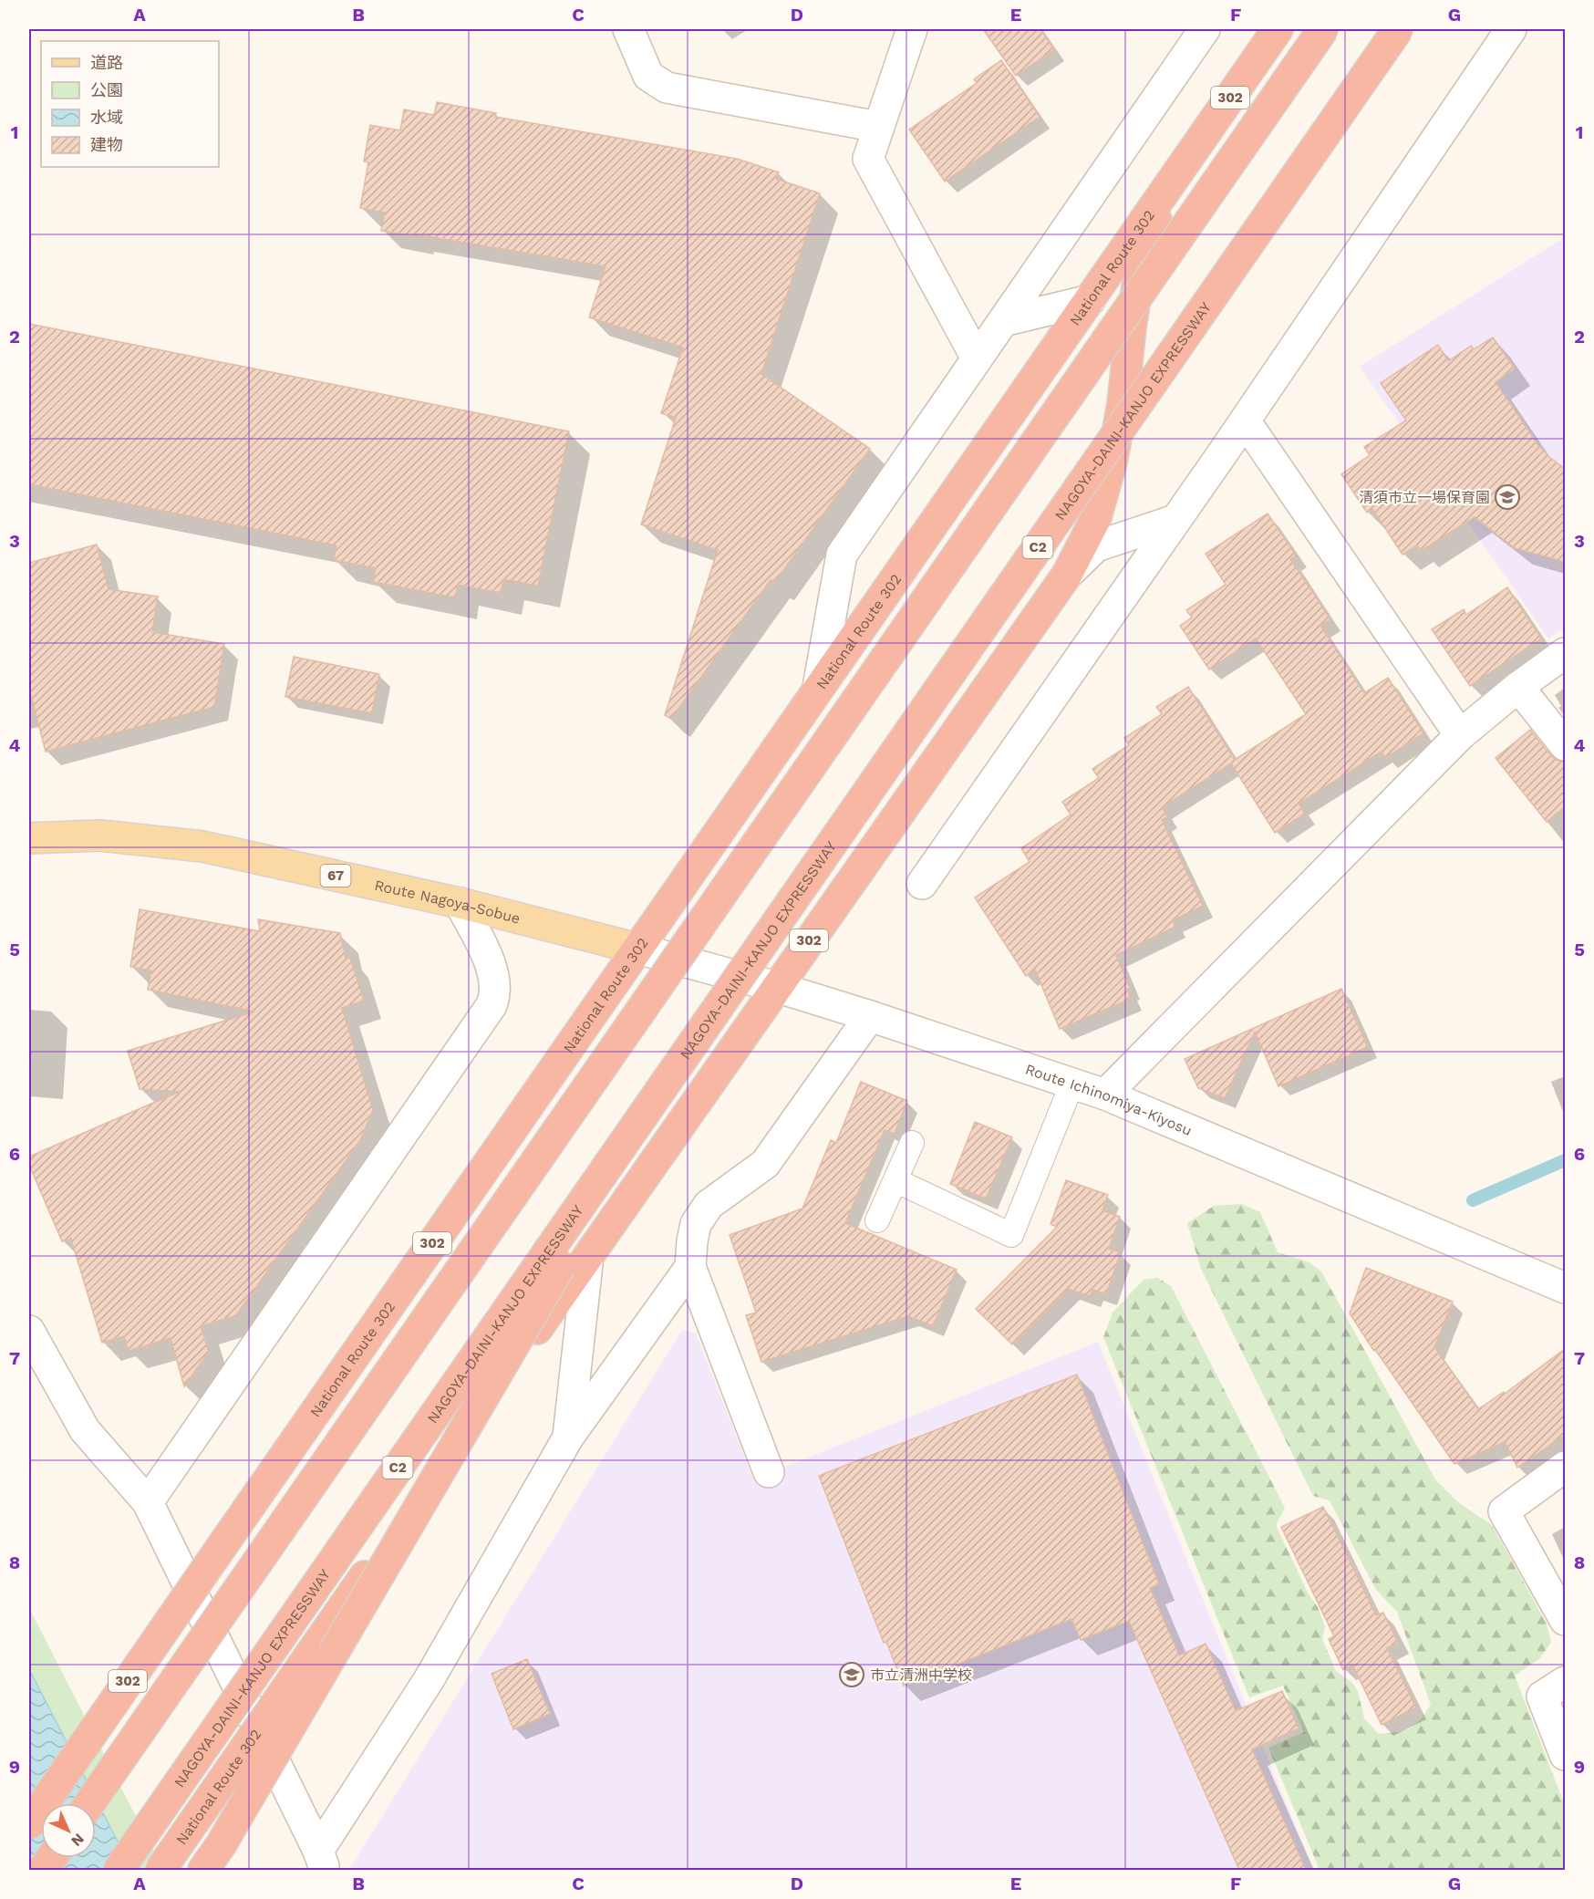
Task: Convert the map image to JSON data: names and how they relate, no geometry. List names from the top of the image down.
{
  "streets": {
    "highway": [
      "302",
      "National Route 302",
      "NAGOYA-DAINI-KANJO EXPRESSWAY",
      "C2"
    ],
    "main road": ["67", "Route Nagoya-Sobue"],
    "street": ["Route Ichinomiya-Kiyosu"]
  },
  "crossings": [
    ["National Route 302", "Route Nagoya-Sobue"],
    ["National Route 302", "Route Ichinomiya-Kiyosu"],
    ["Route Nagoya-Sobue", "Route Ichinomiya-Kiyosu"]
  ],
  "places": {
    "school or university": ["清須市立一場保育園", "市立清洲中学校"]
  },
  "legend": [
    "道路",
    "公園",
    "水域",
    "建物"
  ],
  "north": "bottom right",
  "grid": {
    "columns": [
      "A",
      "B",
      "C",
      "D",
      "E",
      "F",
      "G"
    ],
    "rows": [
      "1",
      "2",
      "3",
      "4",
      "5",
      "6",
      "7",
      "8",
      "9"
    ]
  }
}
